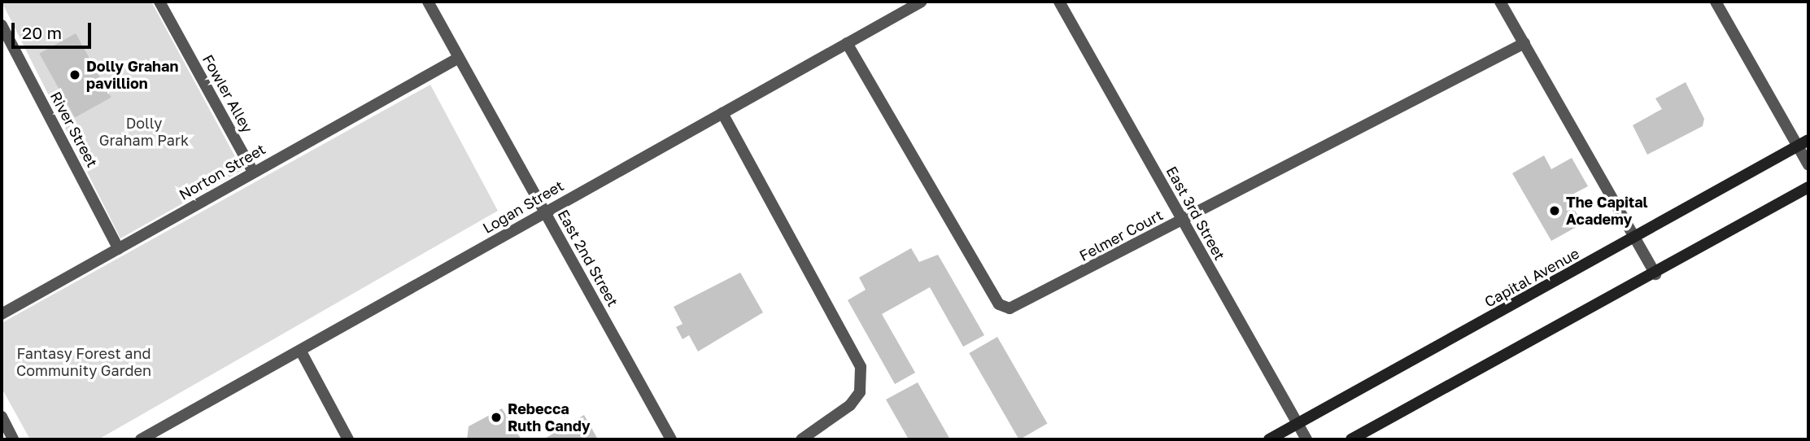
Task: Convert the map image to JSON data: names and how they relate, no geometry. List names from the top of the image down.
{
  "streets": {
    "main road": ["Capital Avenue"],
    "street": [
      "Fowler Alley",
      "River Street",
      "Norton Street",
      "Logan Street",
      "East 3rd Street",
      "Felmer Court",
      "East 2nd Street"
    ]
  },
  "crossings": [
    ["Fowler Alley", "Norton Street"],
    ["River Street", "Norton Street"],
    ["Norton Street", "East 2nd Street"],
    ["Logan Street", "Felmer Court"],
    ["Logan Street", "East 2nd Street"],
    ["East 3rd Street", "Felmer Court"],
    ["East 3rd Street", "Capital Avenue"]
  ],
  "parks": ["Dolly Graham Park", "Fantasy Forest and Community Garden"],
  "places": ["Dolly Grahan pavillion", "The Capital Academy", "Rebecca Ruth Candy"],
  "scale_bar": "20 m"
}
